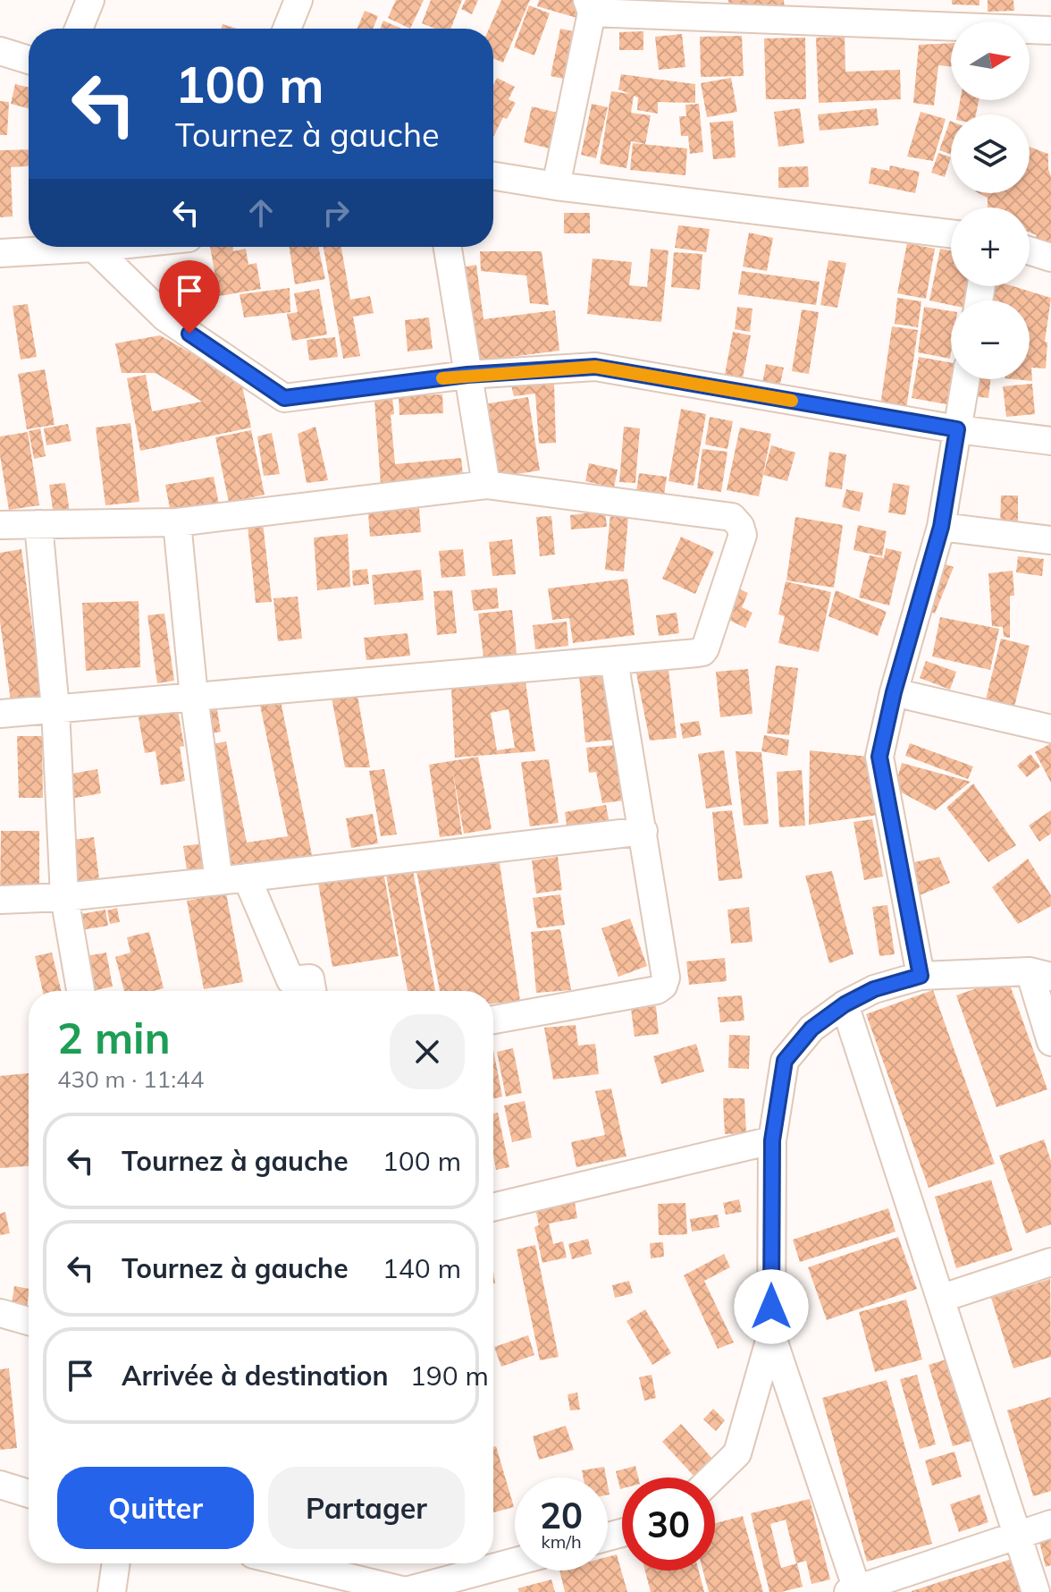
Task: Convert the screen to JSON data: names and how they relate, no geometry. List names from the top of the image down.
{
  "north": "right",
  "page": {
    "map_buttons": ["+", "−"],
    "turn": ["100 m", "Tournez à gauche"],
    "heading": ["2 min", "430 m · 11:44"],
    "list": [
      {
        "name": "Tournez à gauche",
        "value": "100 m"
      },
      {
        "name": "Tournez à gauche",
        "value": "140 m"
      },
      {
        "name": "Arrivée à destination",
        "value": "190 m"
      }
    ],
    "buttons": ["Quitter", "Partager"],
    "speed": "20 km/h",
    "limit": "30"
  }
}
